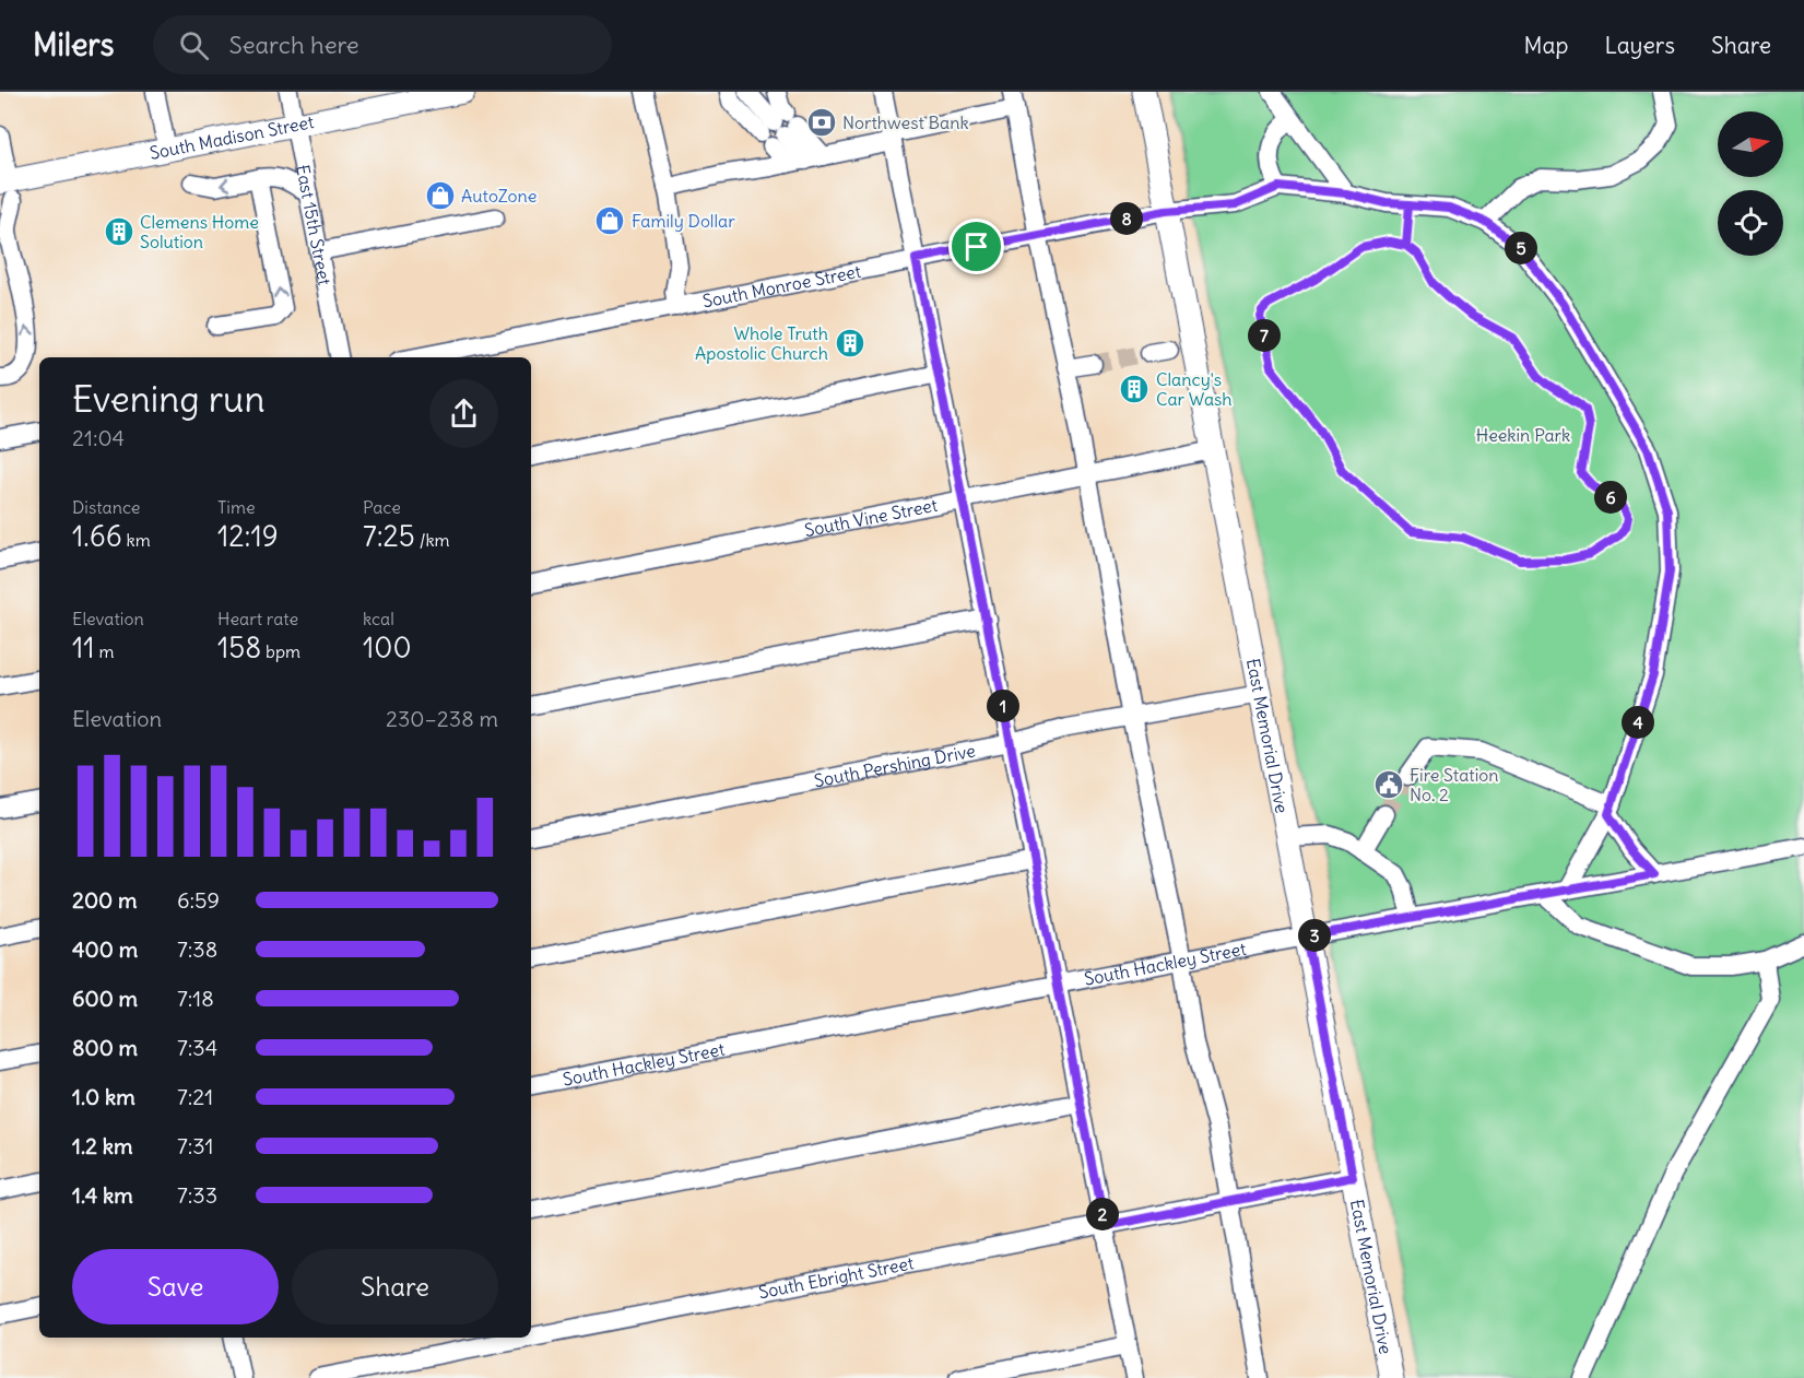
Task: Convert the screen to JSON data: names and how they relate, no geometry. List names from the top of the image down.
{
  "streets": {
    "main road": ["South Madison Street", "East Memorial Drive"],
    "street": [
      "East 15th Street",
      "South Monroe Street",
      "South Vine Street",
      "South Pershing Drive",
      "South Hackley Street",
      "South Ebright Street"
    ]
  },
  "crossings": [
    ["South Madison Street", "East 15th Street"],
    ["South Monroe Street", "East Memorial Drive"],
    ["South Vine Street", "East Memorial Drive"],
    ["East Memorial Drive", "South Pershing Drive"],
    ["East Memorial Drive", "South Hackley Street"],
    ["East Memorial Drive", "South Ebright Street"]
  ],
  "parks": ["Heekin Park"],
  "places": {
    "bank": ["Northwest Bank"],
    "shop": ["AutoZone", "Family Dollar"],
    "building": ["Clemens Home Solution", "Whole Truth Apostolic Church", "Clancy's Car Wash"],
    "public building": ["Fire Station No. 2"]
  },
  "north": "right",
  "page": {
    "header": "Milers",
    "search": "Search here",
    "nav": ["Map", "Layers", "Share"],
    "pins": [
      "8",
      "5",
      "7",
      "6",
      "1",
      "4",
      "3",
      "2"
    ],
    "heading": ["Evening run", "21:04"],
    "stats": [
      ["Distance", "1.66 km"],
      ["Time", "12:19"],
      ["Pace", "7:25 /km"],
      ["Elevation", "11 m"],
      ["Heart rate", "158 bpm"],
      ["kcal", "100"]
    ],
    "chart": ["Elevation", "230–238 m"],
    "list": [
      {
        "name": "200 m",
        "note": "6:59"
      },
      {
        "name": "400 m",
        "note": "7:38"
      },
      {
        "name": "600 m",
        "note": "7:18"
      },
      {
        "name": "800 m",
        "note": "7:34"
      },
      {
        "name": "1.0 km",
        "note": "7:21"
      },
      {
        "name": "1.2 km",
        "note": "7:31"
      },
      {
        "name": "1.4 km",
        "note": "7:33"
      }
    ],
    "buttons": ["Save", "Share"]
  }
}
